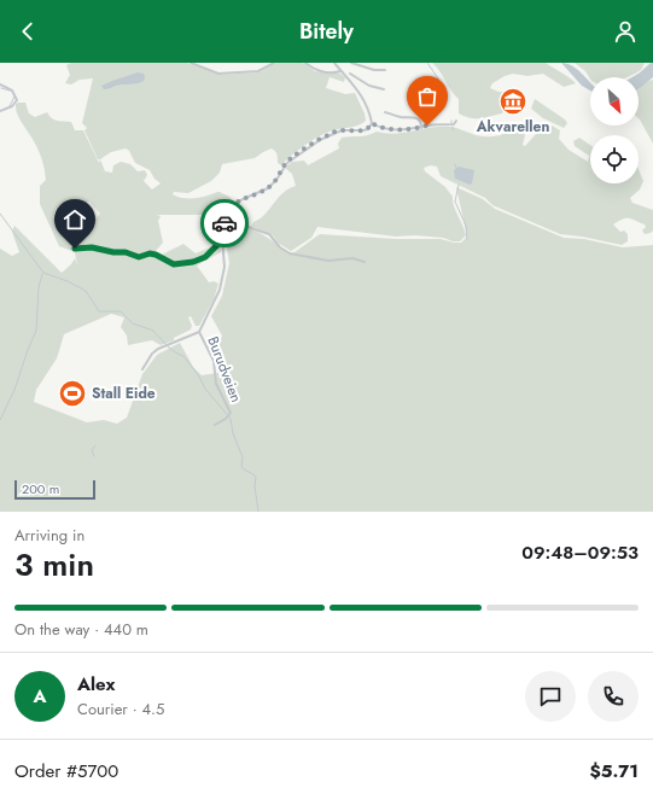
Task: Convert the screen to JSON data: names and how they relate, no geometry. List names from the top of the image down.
{
  "streets": {
    "street": ["Burudveien"]
  },
  "places": {
    "museum": ["Akvarellen"],
    "sports": ["Stall Eide"]
  },
  "scale_bar": "200 m",
  "north": "bottom right",
  "page": {
    "header": "Bitely",
    "scale": "200 m",
    "heading": ["3 min", "Arriving in", "09:48–09:53"],
    "panel": [
      "Alex",
      "Courier · 4.5",
      "Order #5700",
      "$5.71"
    ],
    "bar": "On the way · 440 m",
    "round": "A"
  }
}
